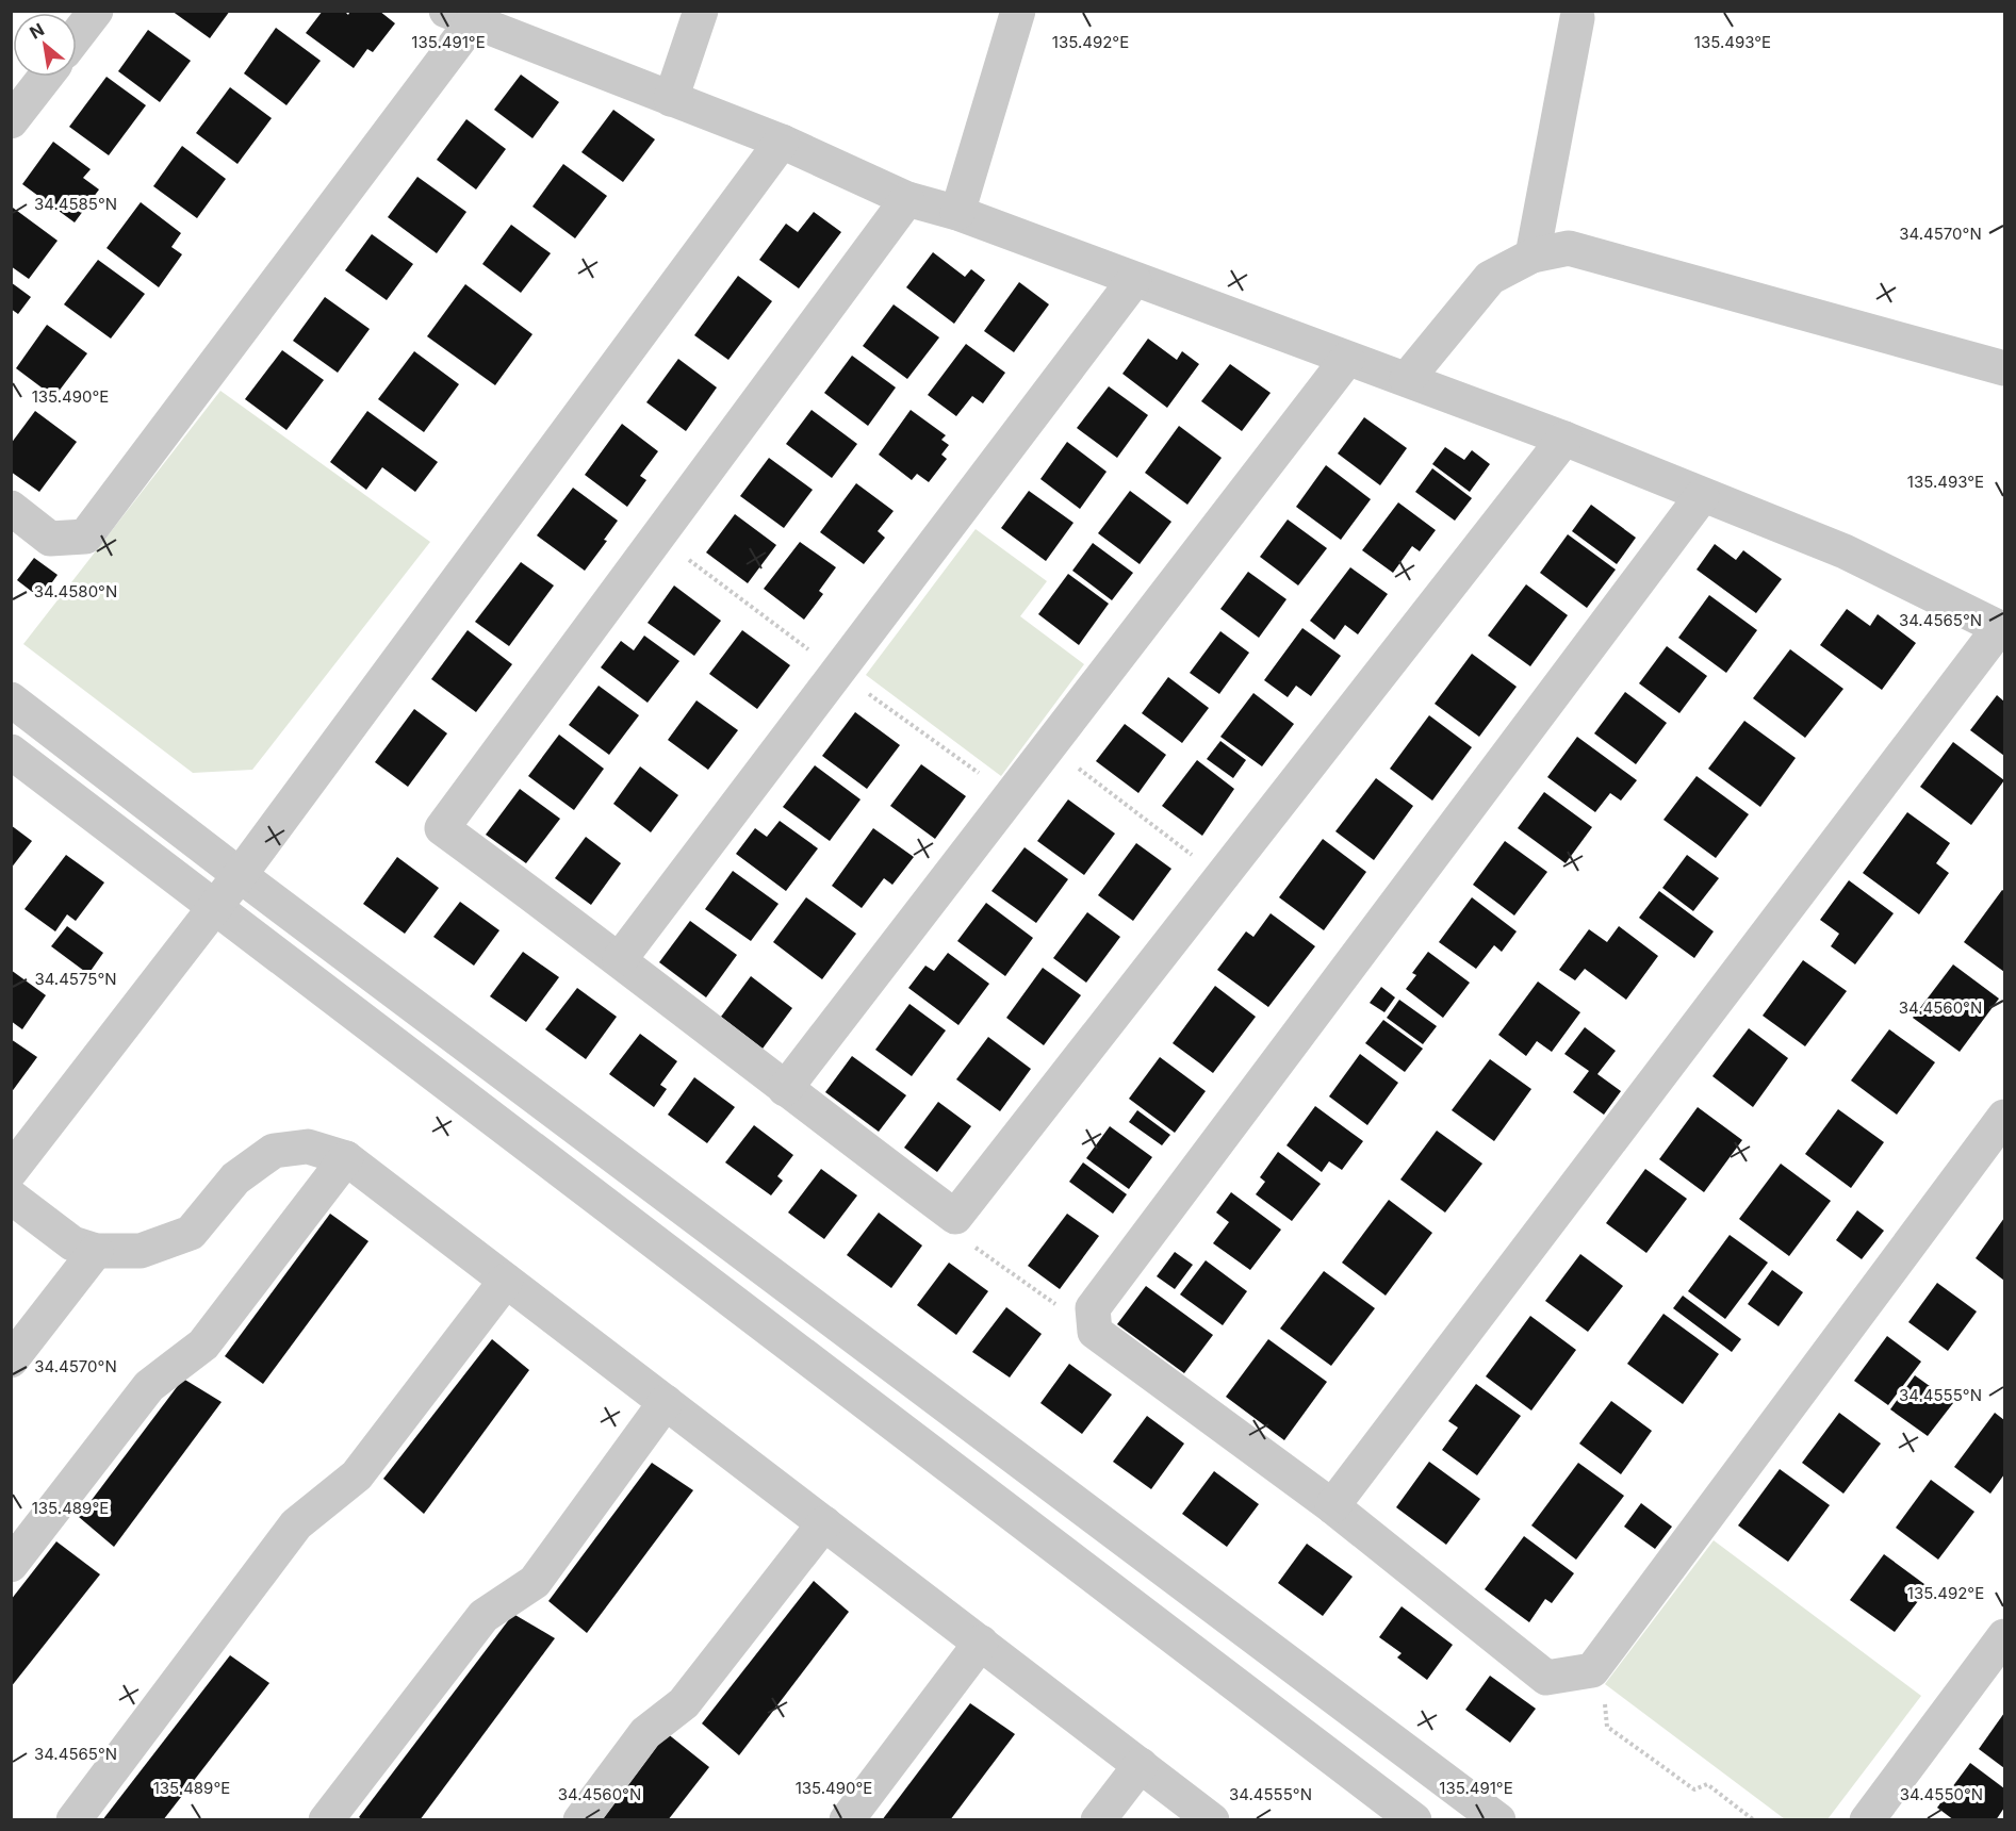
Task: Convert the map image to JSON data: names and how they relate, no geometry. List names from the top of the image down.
{
  "north": "top left",
  "coordinates": [
    "135.491°E",
    "135.492°E",
    "135.493°E",
    "34.4585°N",
    "34.4570°N",
    "135.490°E",
    "34.4580°N",
    "34.4565°N",
    "34.4575°N",
    "34.4560°N",
    "34.4555°N",
    "135.489°E",
    "34.4550°N"
  ]
}
